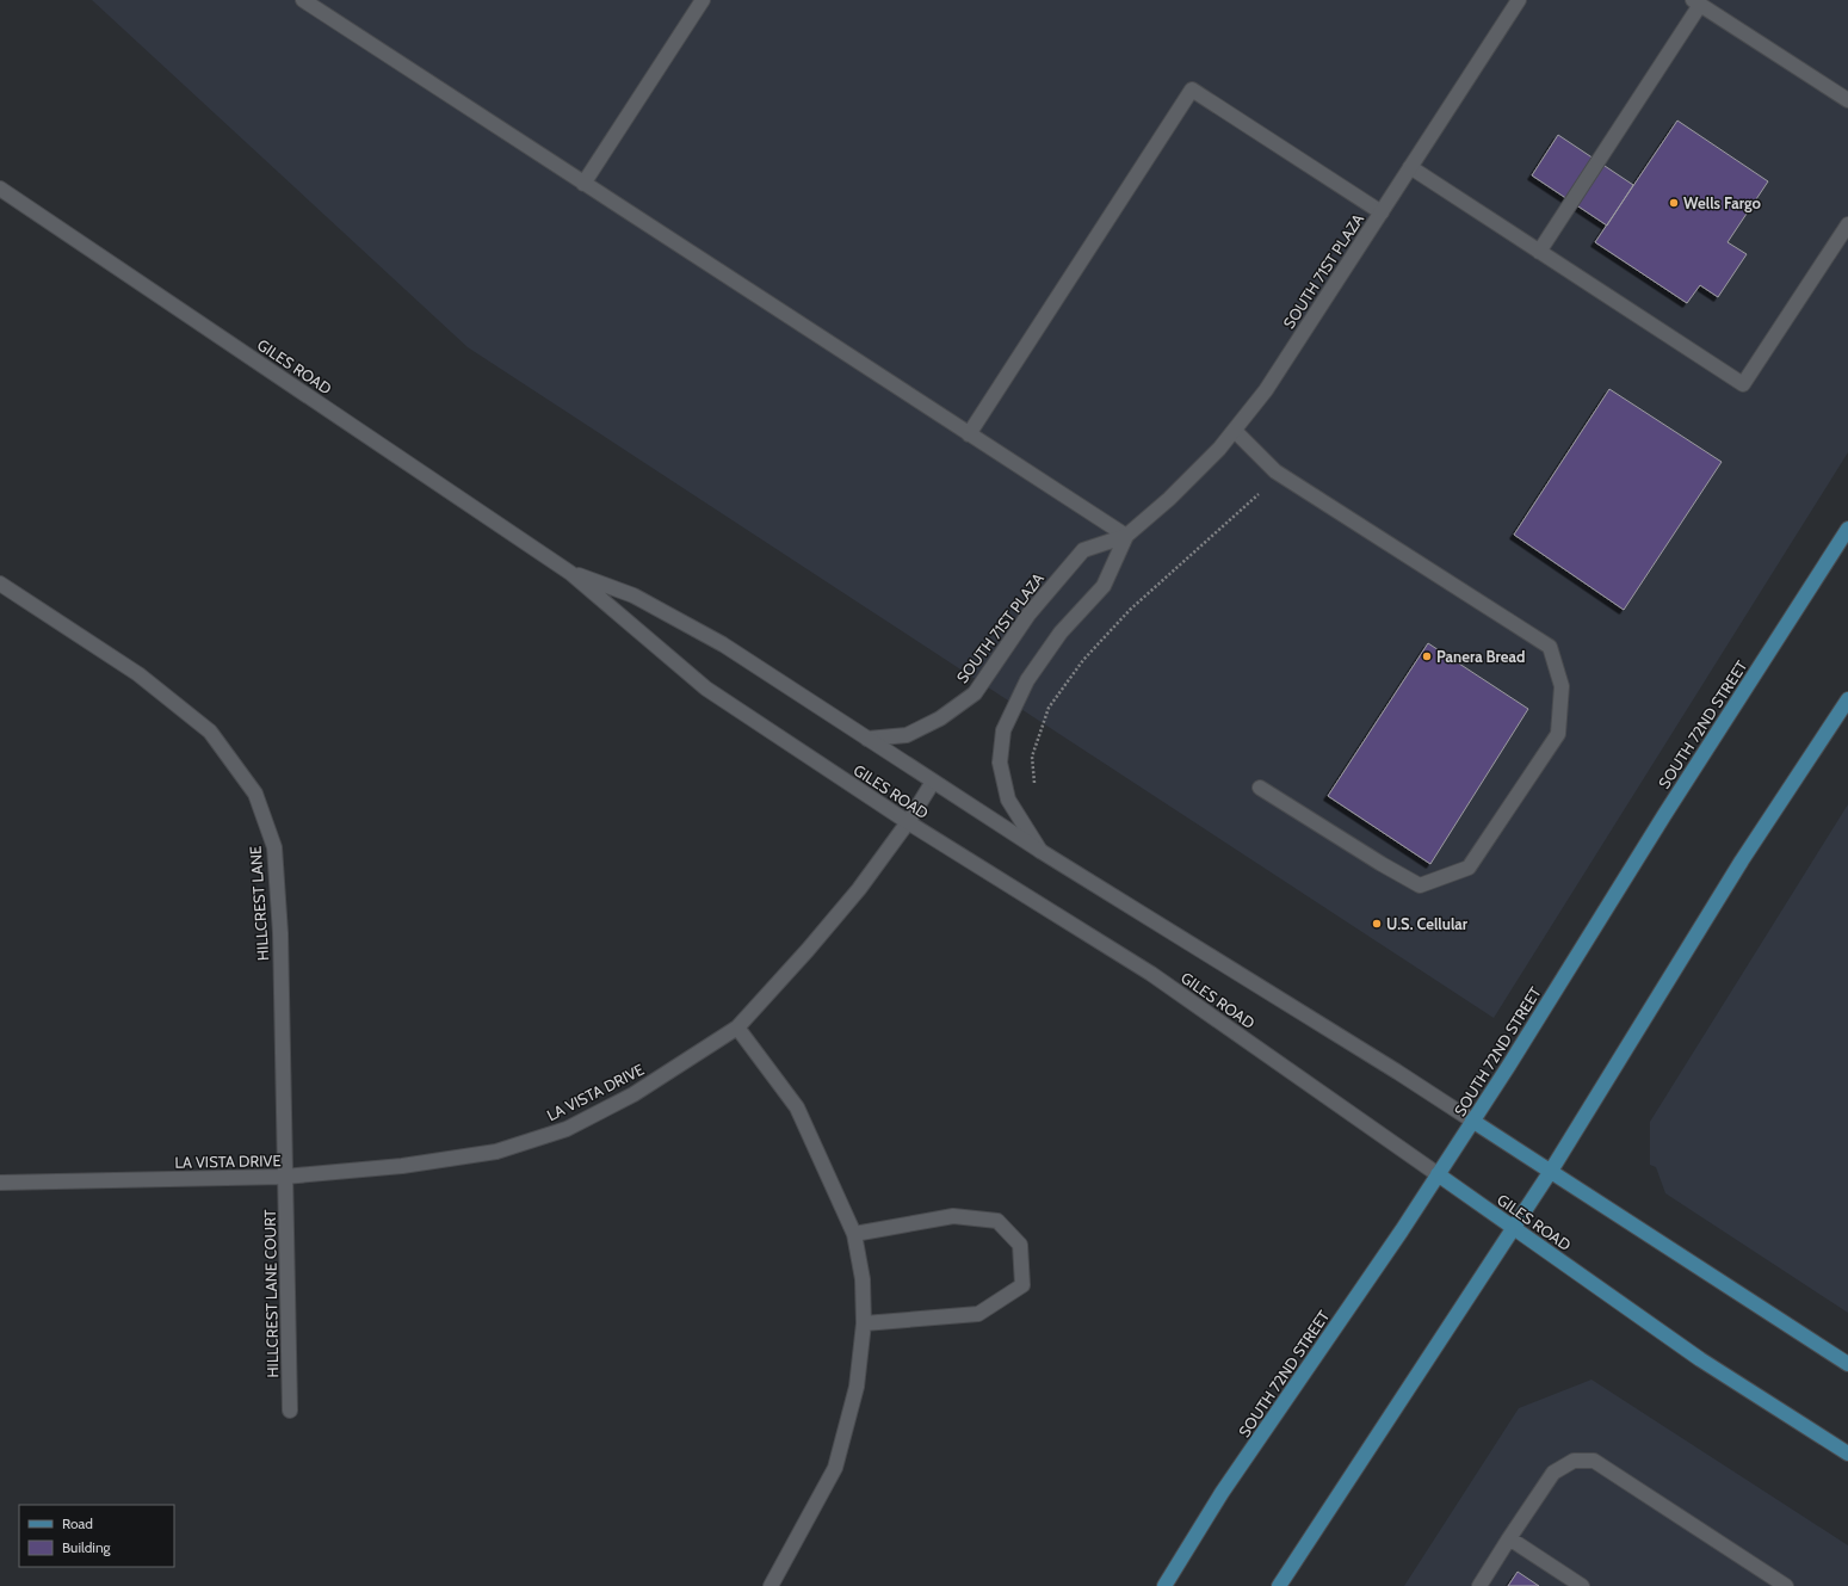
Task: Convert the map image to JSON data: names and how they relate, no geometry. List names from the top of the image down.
{
  "streets": {
    "main road": ["GILES ROAD", "SOUTH 72ND STREET"],
    "street": [
      "SOUTH 71ST PLAZA",
      "HILLCREST LANE",
      "LA VISTA DRIVE",
      "HILLCREST LANE COURT"
    ]
  },
  "crossings": [
    ["SOUTH 71ST PLAZA", "GILES ROAD"],
    ["GILES ROAD", "SOUTH 72ND STREET"],
    ["GILES ROAD", "LA VISTA DRIVE"],
    ["HILLCREST LANE", "LA VISTA DRIVE"],
    ["HILLCREST LANE", "HILLCREST LANE COURT"],
    ["LA VISTA DRIVE", "HILLCREST LANE COURT"]
  ],
  "places": ["Wells Fargo", "Panera Bread", "U.S. Cellular"],
  "legend": ["Road", "Building"]
}
